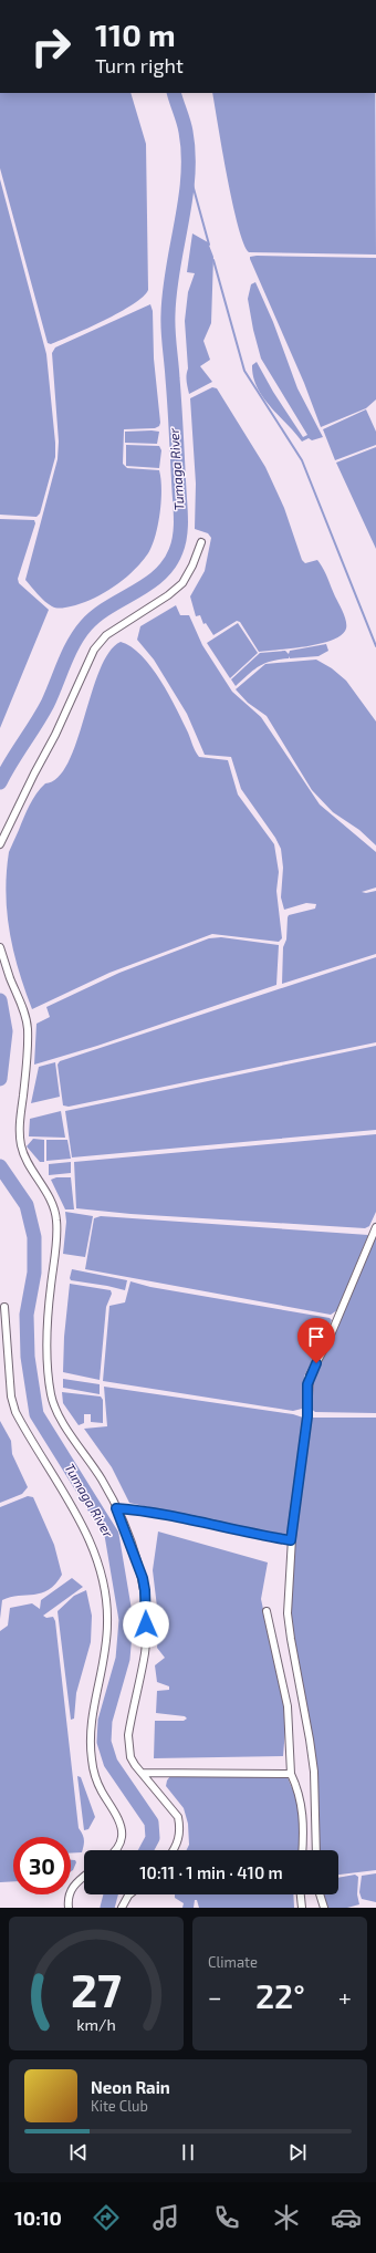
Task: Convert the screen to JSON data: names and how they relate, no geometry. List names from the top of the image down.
{
  "water": ["Tumaga River"],
  "page": {
    "turn": ["110 m", "Turn right"],
    "limit": "30",
    "trip": "10:11 · 1 min · 410 m",
    "tile": "Climate",
    "heat": ["−", "22°", "+"],
    "song": ["Neon Rain", "Kite Club"],
    "tabs": "10:10",
    "gauge": ["27", "km/h"]
  }
}
